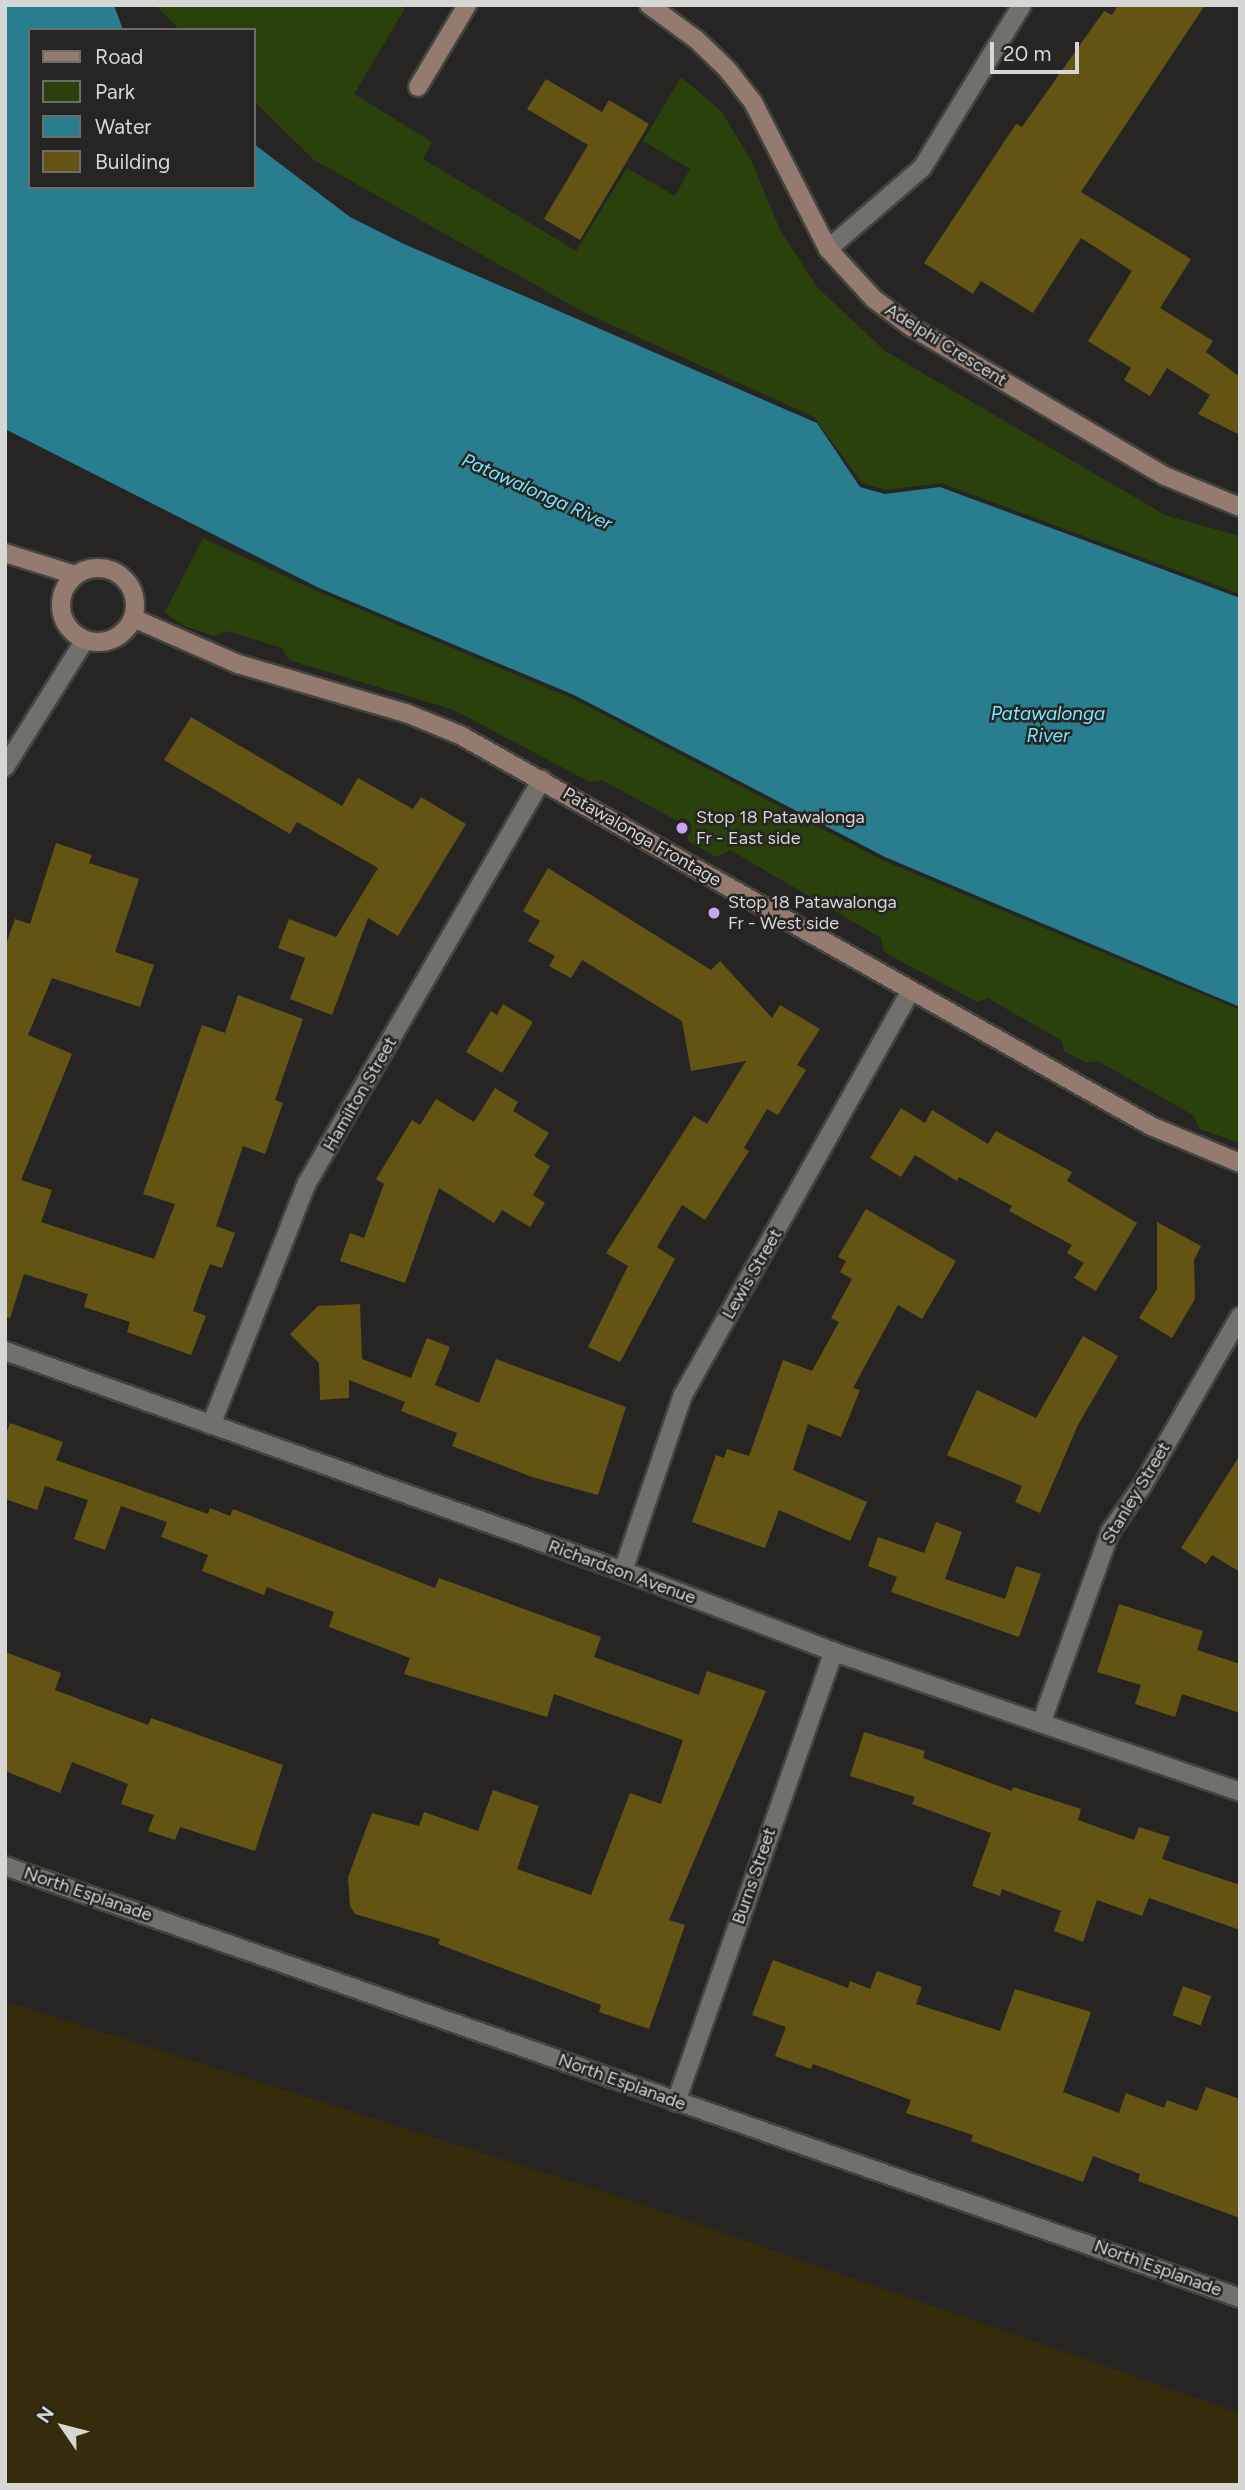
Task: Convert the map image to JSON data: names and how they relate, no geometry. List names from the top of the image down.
{
  "streets": {
    "street": [
      "Adelphi Crescent",
      "Patawalonga Frontage",
      "Hamilton Street",
      "Lewis Street",
      "Stanley Street",
      "Richardson Avenue",
      "Burns Street",
      "North Esplanade"
    ]
  },
  "crossings": [
    ["Patawalonga Frontage", "Hamilton Street"],
    ["Patawalonga Frontage", "Lewis Street"],
    ["Hamilton Street", "Richardson Avenue"],
    ["Lewis Street", "Richardson Avenue"],
    ["Stanley Street", "Richardson Avenue"],
    ["Richardson Avenue", "Burns Street"],
    ["Burns Street", "North Esplanade"]
  ],
  "water": ["Patawalonga River"],
  "places": ["Stop 18 Patawalonga Fr - East side", "Stop 18 Patawalonga Fr - West side"],
  "legend": [
    "Road",
    "Park",
    "Water",
    "Building"
  ],
  "scale_bar": "20 m",
  "north": "top left"
}
